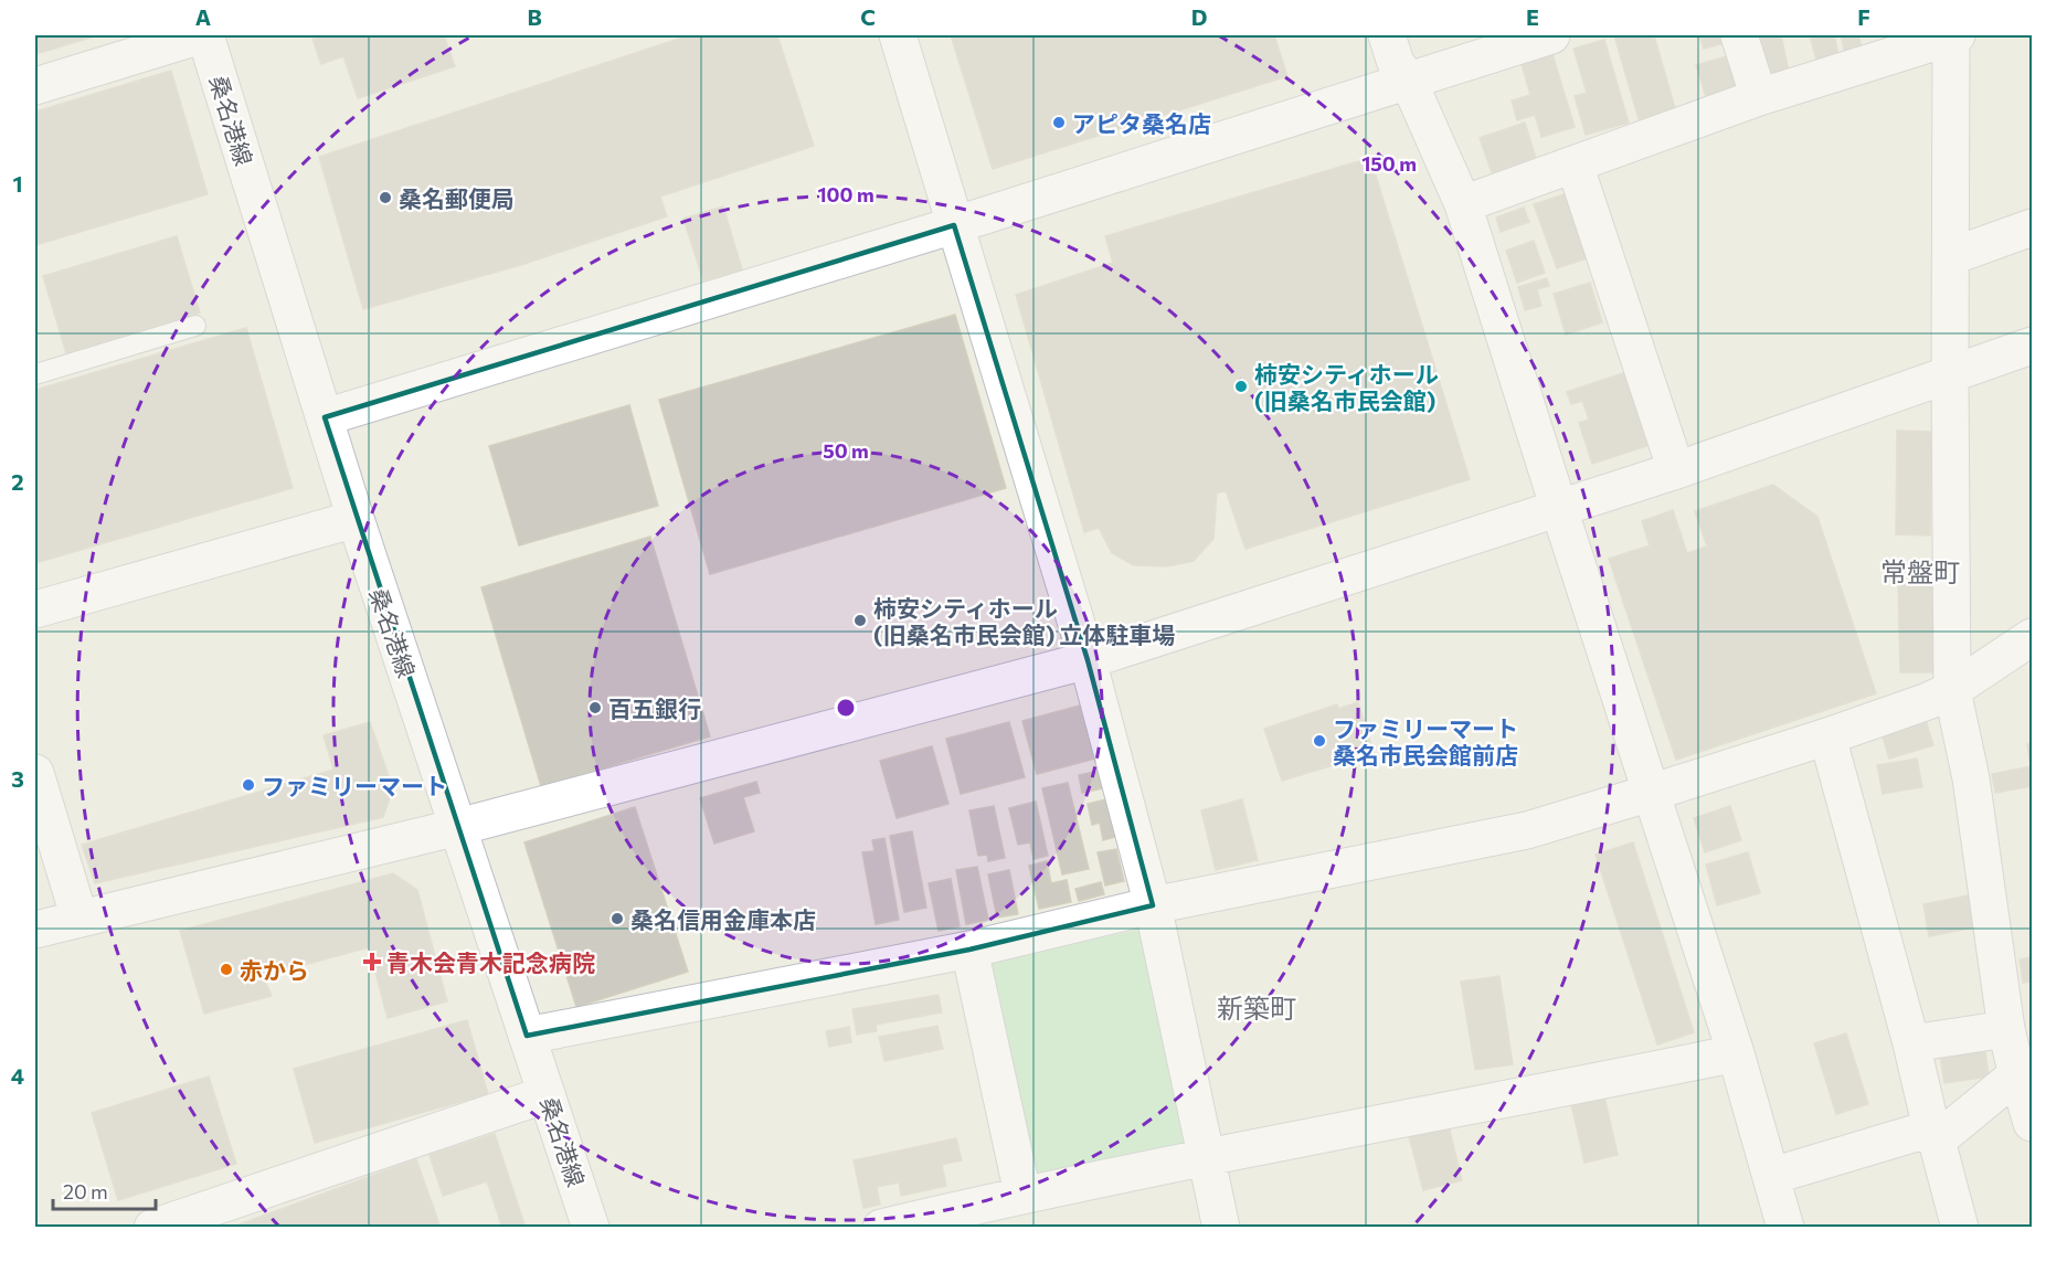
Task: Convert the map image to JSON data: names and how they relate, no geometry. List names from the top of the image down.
{
  "streets": {
    "street": ["桑名港線"]
  },
  "districts": ["常盤町", "新築町"],
  "places": {
    "other": [
      "アピタ桑名店",
      "桑名郵便局",
      "柿安シティホール (旧桑名市民会館)",
      "柿安シティホール (旧桑名市民会館) 立体駐車場",
      "百五銀行",
      "ファミリーマート 桑名市民会館前店",
      "ファミリーマート",
      "桑名信用金庫本店",
      "赤から"
    ],
    "health": ["青木会青木記念病院"]
  },
  "scale_bar": "20 m",
  "grid": {
    "columns": [
      "A",
      "B",
      "C",
      "D",
      "E",
      "F"
    ],
    "rows": [
      "1",
      "2",
      "3",
      "4"
    ]
  },
  "rings": ["150 m", "100 m", "50 m"]
}
